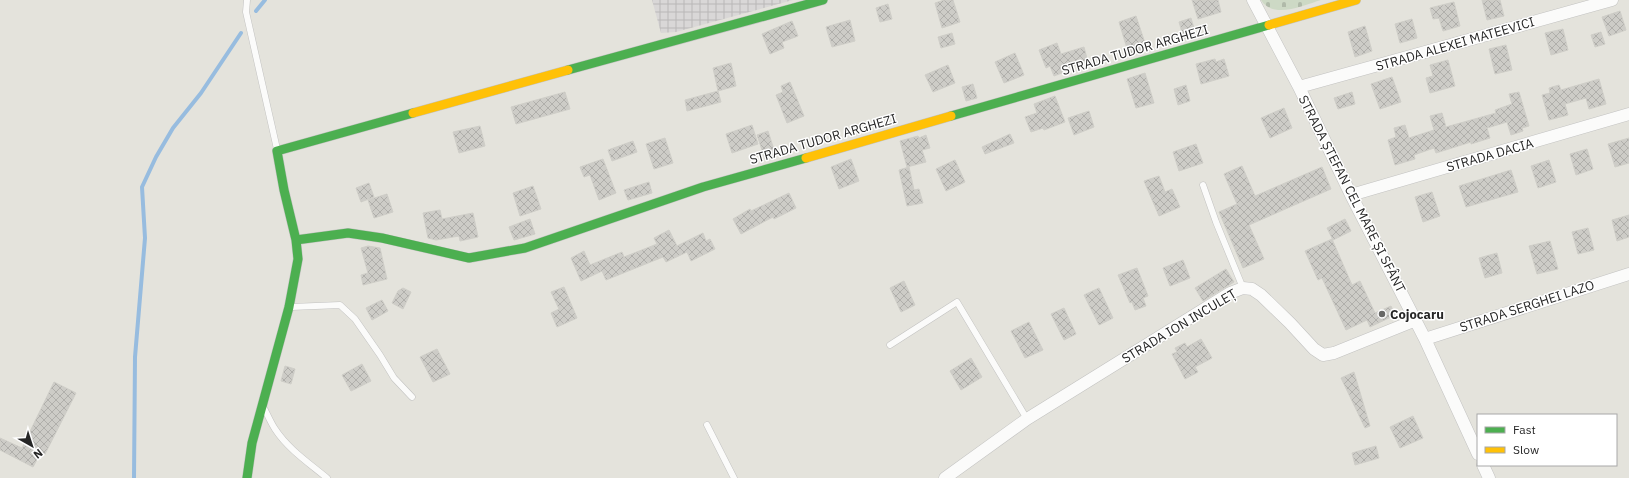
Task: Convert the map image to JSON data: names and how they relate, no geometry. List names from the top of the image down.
{
  "streets": {
    "street": [
      "STRADA ALEXEI MATEEVICI",
      "STRADA TUDOR ARGHEZI",
      "STRADA DACIA",
      "STRADA ȘTEFAN CEL MARE ȘI SFÂNT",
      "STRADA SERGHEI LAZO",
      "STRADA ION INCULEȚ"
    ]
  },
  "crossings": [
    ["STRADA ALEXEI MATEEVICI", "STRADA ȘTEFAN CEL MARE ȘI SFÂNT"],
    ["STRADA TUDOR ARGHEZI", "STRADA ȘTEFAN CEL MARE ȘI SFÂNT"],
    ["STRADA DACIA", "STRADA ȘTEFAN CEL MARE ȘI SFÂNT"],
    ["STRADA ȘTEFAN CEL MARE ȘI SFÂNT", "STRADA SERGHEI LAZO"],
    ["STRADA ȘTEFAN CEL MARE ȘI SFÂNT", "STRADA ION INCULEȚ"]
  ],
  "places": ["Cojocaru"],
  "legend": ["Fast", "Slow"],
  "north": "bottom right"
}
